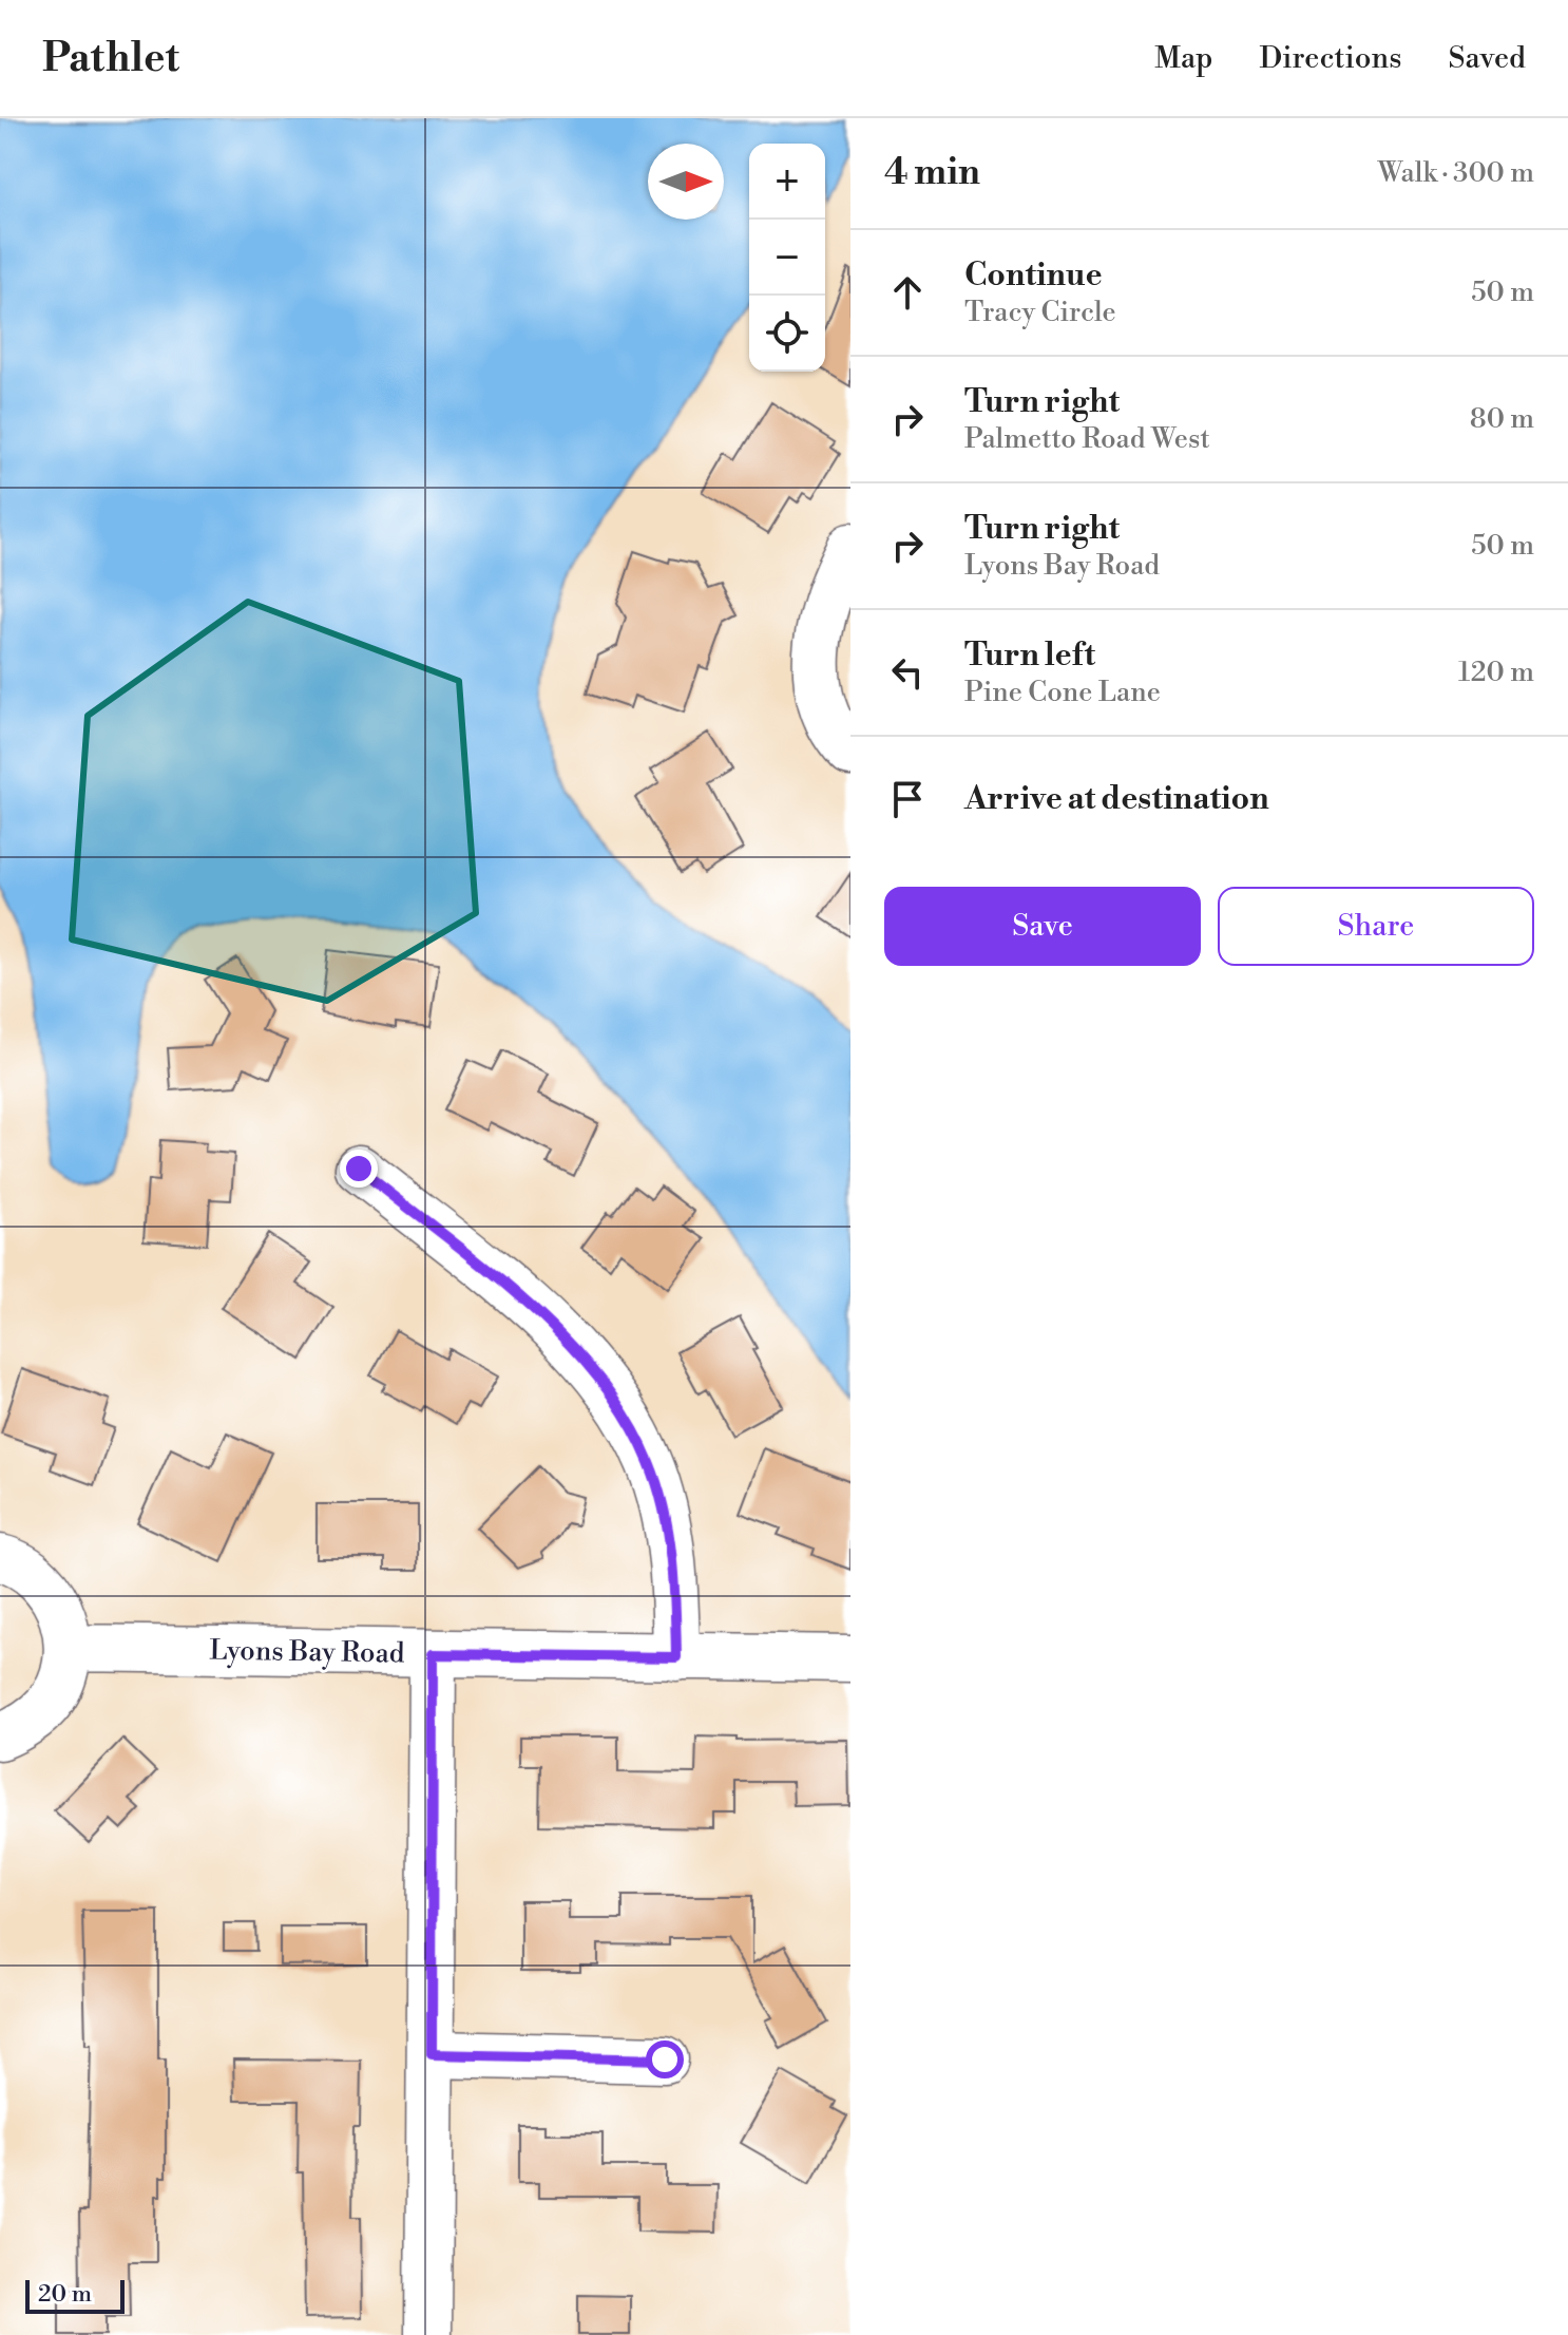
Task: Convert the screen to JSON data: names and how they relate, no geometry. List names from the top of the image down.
{
  "streets": {
    "street": ["Lyons Bay Road"]
  },
  "scale_bar": "20 m",
  "north": "right",
  "page": {
    "header": "Pathlet",
    "nav": ["Map", "Directions", "Saved"],
    "heading": ["4 min", "Walk · 300 m"],
    "map_buttons": ["+", "−"],
    "list": [
      ["Continue", "Tracy Circle", "50 m"],
      ["Turn right", "Palmetto Road West", "80 m"],
      ["Turn right", "Lyons Bay Road", "50 m"],
      ["Turn left", "Pine Cone Lane", "120 m"],
      "Arrive at destination"
    ],
    "buttons": ["Save", "Share"],
    "scale": "20 m"
  }
}
